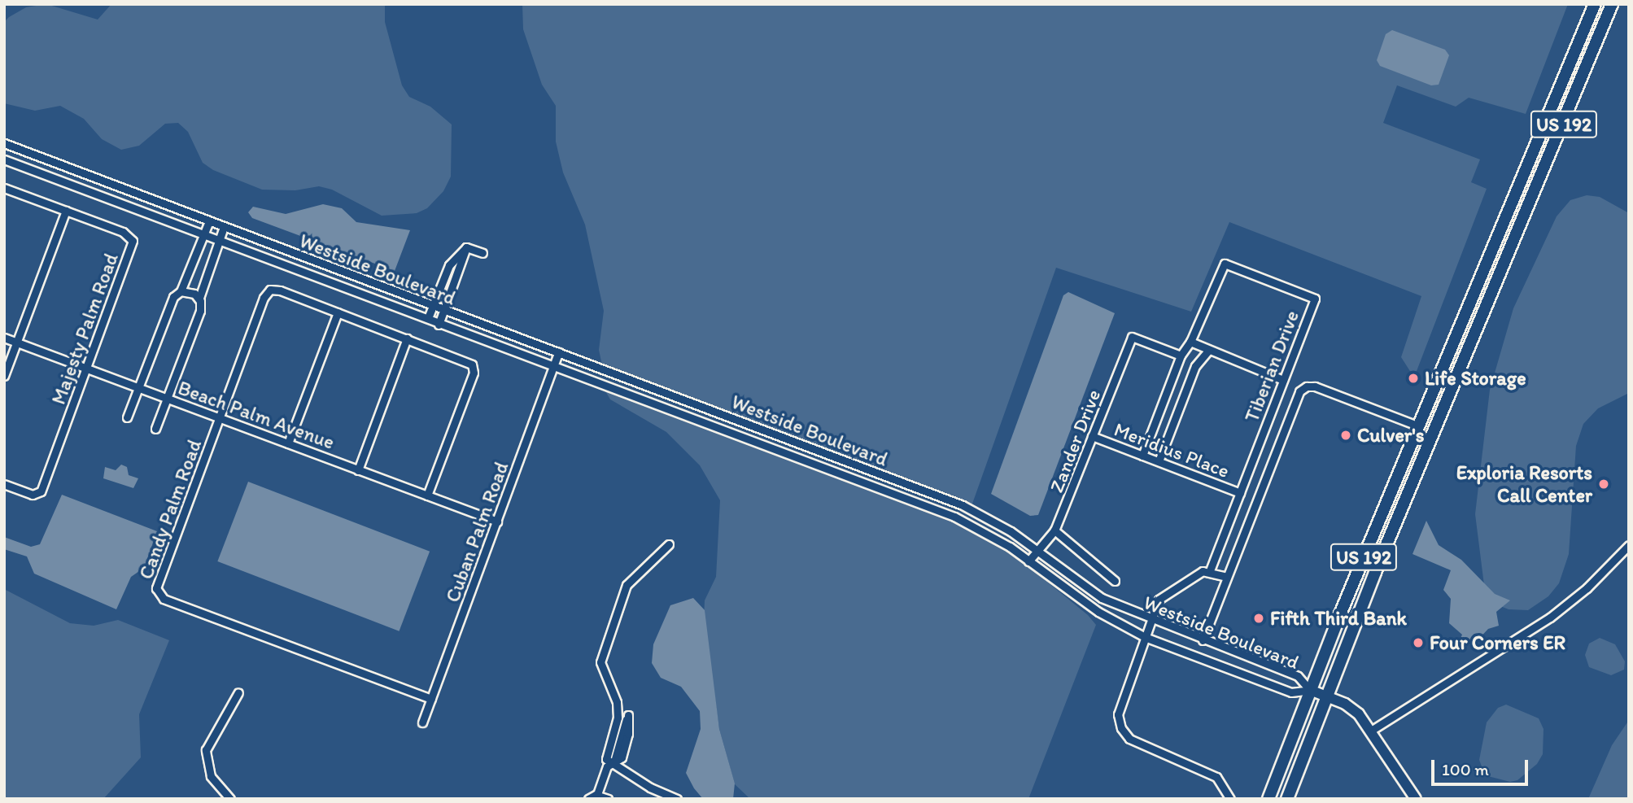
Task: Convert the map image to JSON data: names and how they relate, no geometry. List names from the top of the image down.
{
  "streets": {
    "highway": ["US 192"],
    "street": [
      "Westside Boulevard",
      "Majesty Palm Road",
      "Tiberian Drive",
      "Beach Palm Avenue",
      "Zander Drive",
      "Meridius Place",
      "Candy Palm Road",
      "Cuban Palm Road"
    ]
  },
  "crossings": [
    ["US 192", "Westside Boulevard"],
    ["Westside Boulevard", "Zander Drive"],
    ["Westside Boulevard", "Cuban Palm Road"],
    ["Majesty Palm Road", "Beach Palm Avenue"],
    ["Tiberian Drive", "Zander Drive"],
    ["Tiberian Drive", "Meridius Place"],
    ["Beach Palm Avenue", "Candy Palm Road"],
    ["Beach Palm Avenue", "Cuban Palm Road"],
    ["Zander Drive", "Meridius Place"],
    ["Candy Palm Road", "Cuban Palm Road"]
  ],
  "places": [
    "Life Storage",
    "Culver's",
    "Exploria Resorts Call Center",
    "Fifth Third Bank",
    "Four Corners ER"
  ],
  "scale_bar": "100 m"
}
